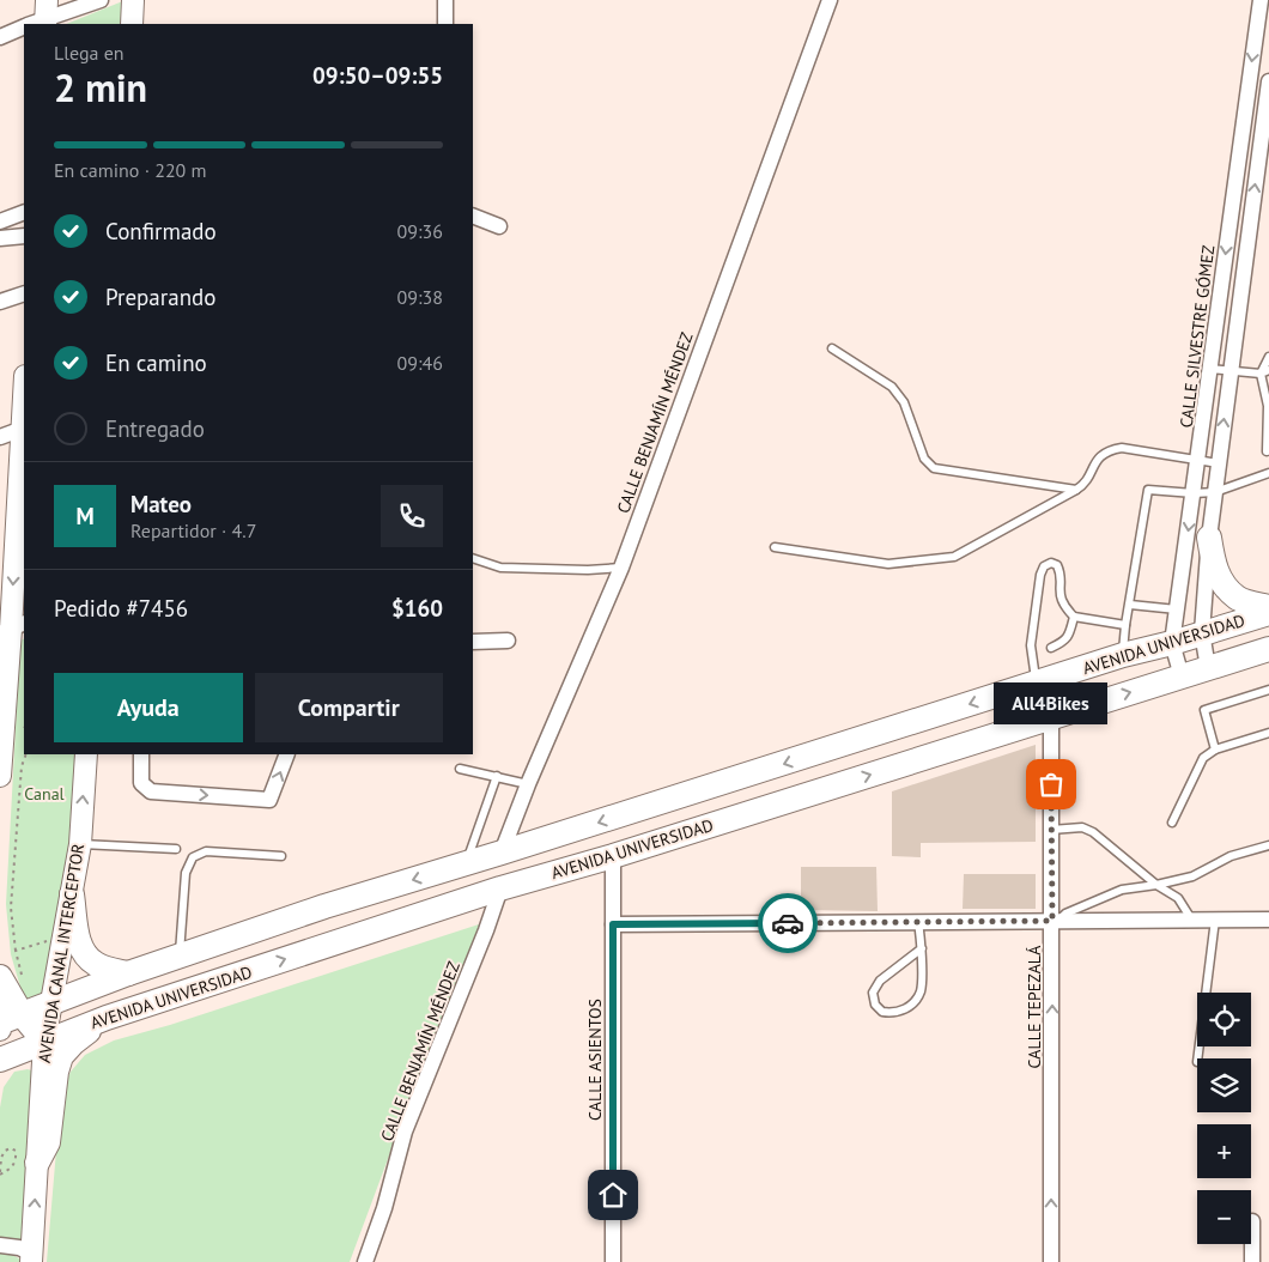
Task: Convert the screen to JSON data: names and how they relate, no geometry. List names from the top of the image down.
{
  "streets": {
    "main road": ["AVENIDA UNIVERSIDAD"],
    "street": [
      "CALLE SILVESTRE GÓMEZ",
      "CALLE BENJAMÍN MÉNDEZ",
      "AVENIDA CANAL INTERCEPTOR",
      "CALLE TEPEZALÁ",
      "CALLE ASIENTOS"
    ]
  },
  "crossings": [
    ["CALLE SILVESTRE GÓMEZ", "AVENIDA UNIVERSIDAD"],
    ["CALLE BENJAMÍN MÉNDEZ", "AVENIDA UNIVERSIDAD"],
    ["AVENIDA UNIVERSIDAD", "AVENIDA CANAL INTERCEPTOR"],
    ["AVENIDA UNIVERSIDAD", "CALLE TEPEZALÁ"],
    ["AVENIDA UNIVERSIDAD", "CALLE ASIENTOS"]
  ],
  "one_way": ["AVENIDA CANAL INTERCEPTOR", "CALLE TEPEZALÁ"],
  "parks": ["Canal"],
  "places": ["All4Bikes"],
  "page": {
    "heading": ["2 min", "Llega en", "09:50–09:55"],
    "panel": [
      "Mateo",
      "Repartidor · 4.7",
      "Pedido #7456",
      "$160"
    ],
    "bar": "En camino · 220 m",
    "list": [
      ["Confirmado", "09:36"],
      ["Preparando", "09:38"],
      ["En camino", "09:46"],
      "Entregado"
    ],
    "round": "M",
    "buttons": ["Ayuda", "Compartir"],
    "bubble": "All4Bikes",
    "map_buttons": ["+", "−"]
  }
}
